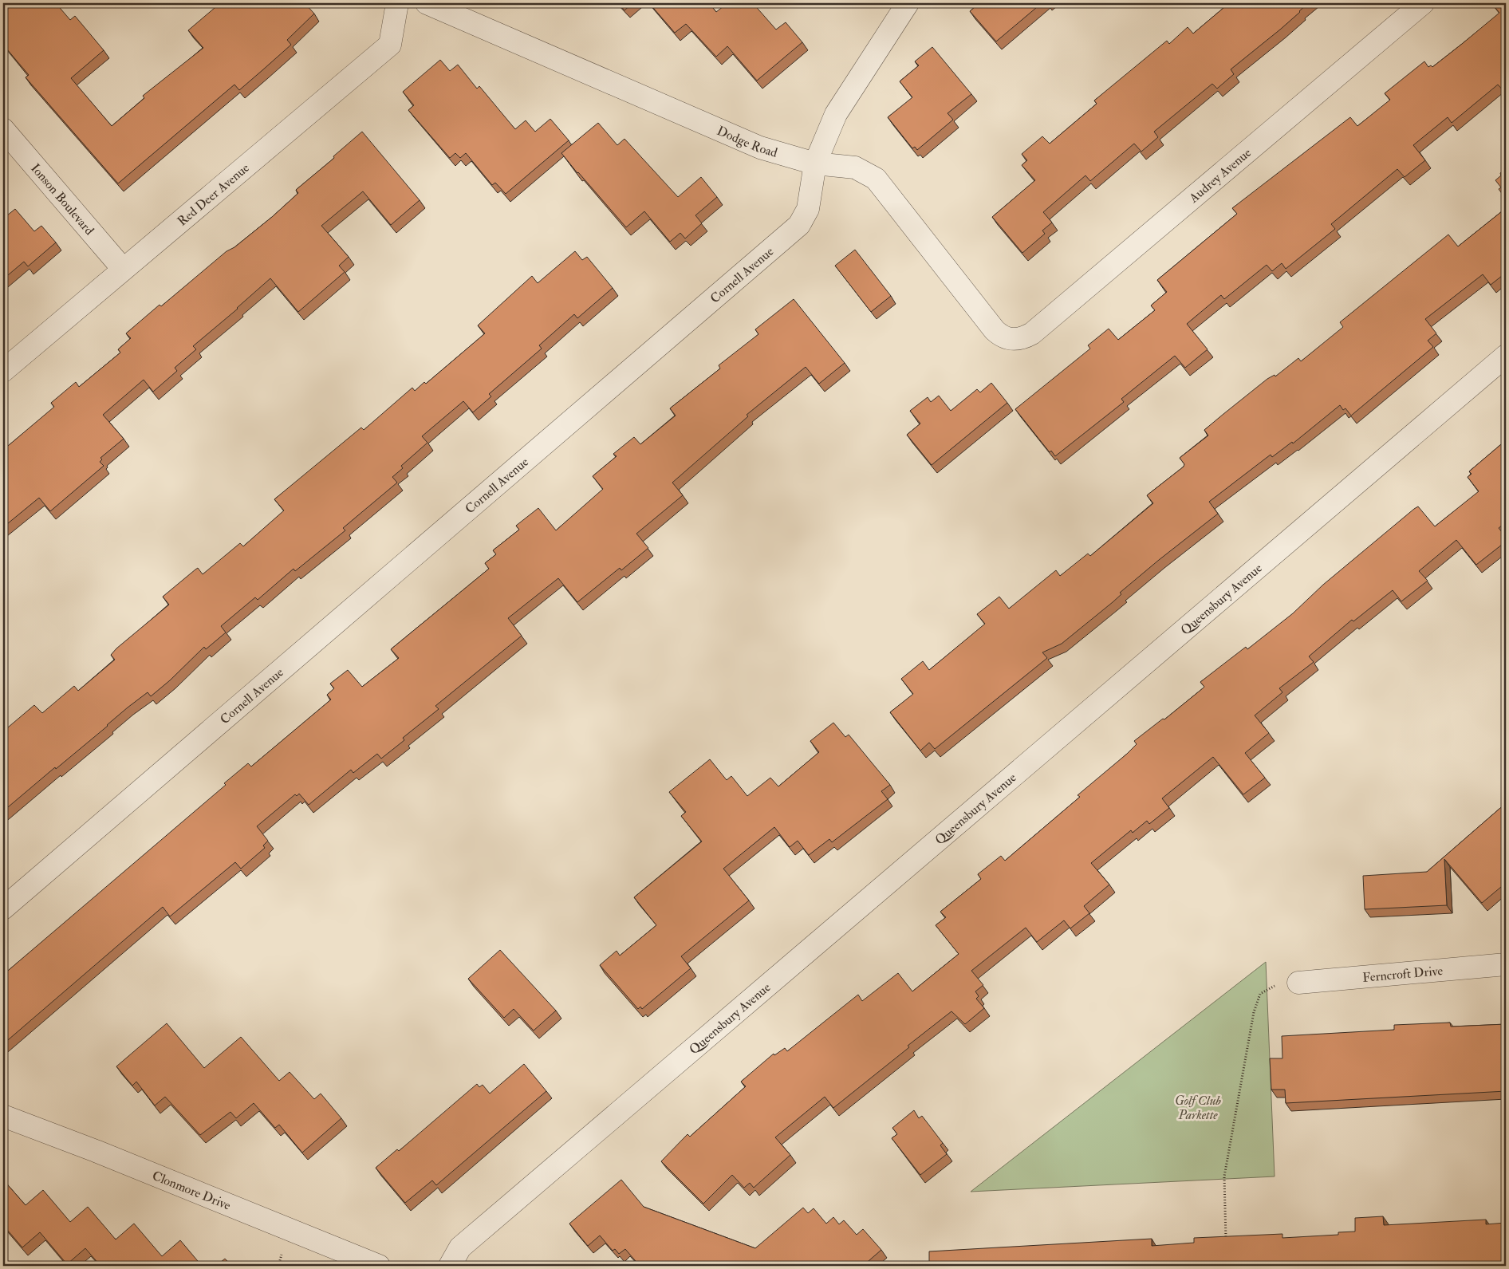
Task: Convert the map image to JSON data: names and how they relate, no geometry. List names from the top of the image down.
{
  "streets": {
    "street": [
      "Dodge Road",
      "Audrey Avenue",
      "Red Deer Avenue",
      "Ionson Boulevard",
      "Cornell Avenue",
      "Queensbury Avenue",
      "Ferncroft Drive",
      "Clonmore Drive"
    ]
  },
  "crossings": [
    ["Dodge Road", "Audrey Avenue"],
    ["Dodge Road", "Cornell Avenue"],
    ["Red Deer Avenue", "Ionson Boulevard"]
  ],
  "parks": ["Golf Club Parkette"]
}
